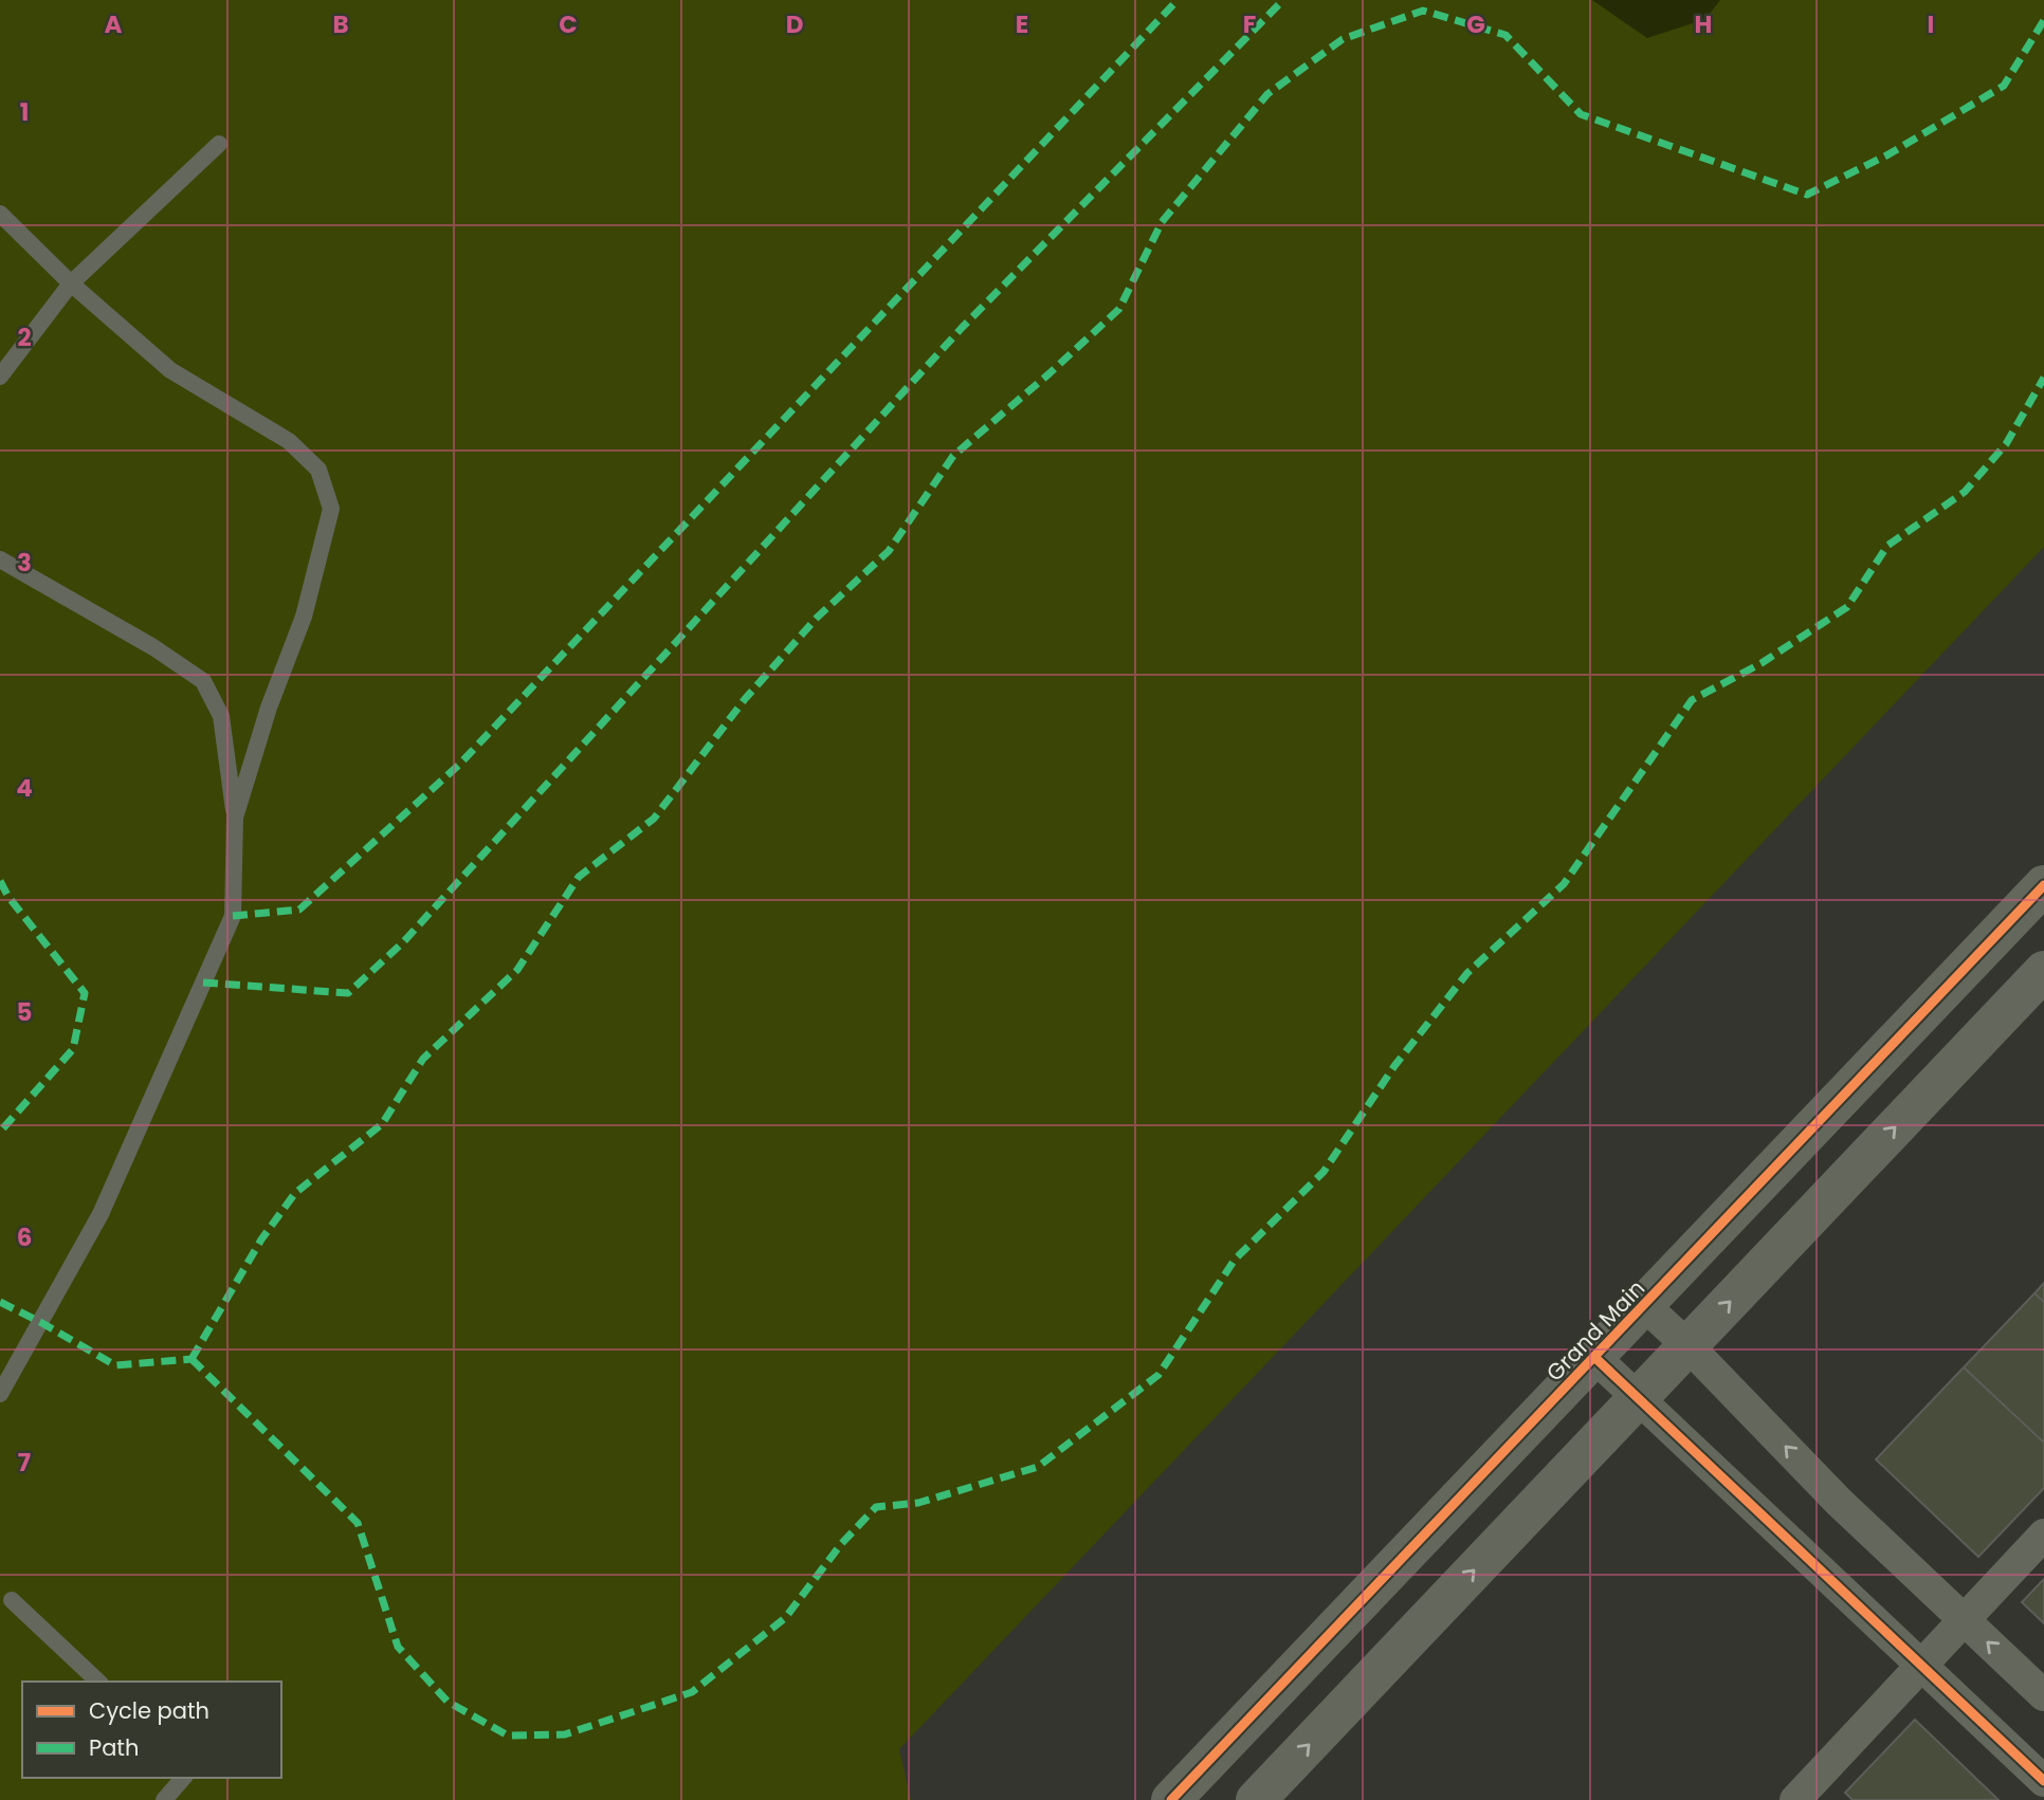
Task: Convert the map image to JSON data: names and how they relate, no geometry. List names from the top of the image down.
{
  "streets": {
    "street": ["Grand Main"]
  },
  "legend": ["Cycle path", "Path"],
  "grid": {
    "columns": [
      "A",
      "B",
      "C",
      "D",
      "E",
      "F",
      "G",
      "H",
      "I"
    ],
    "rows": [
      "1",
      "2",
      "3",
      "4",
      "5",
      "6",
      "7"
    ]
  }
}
